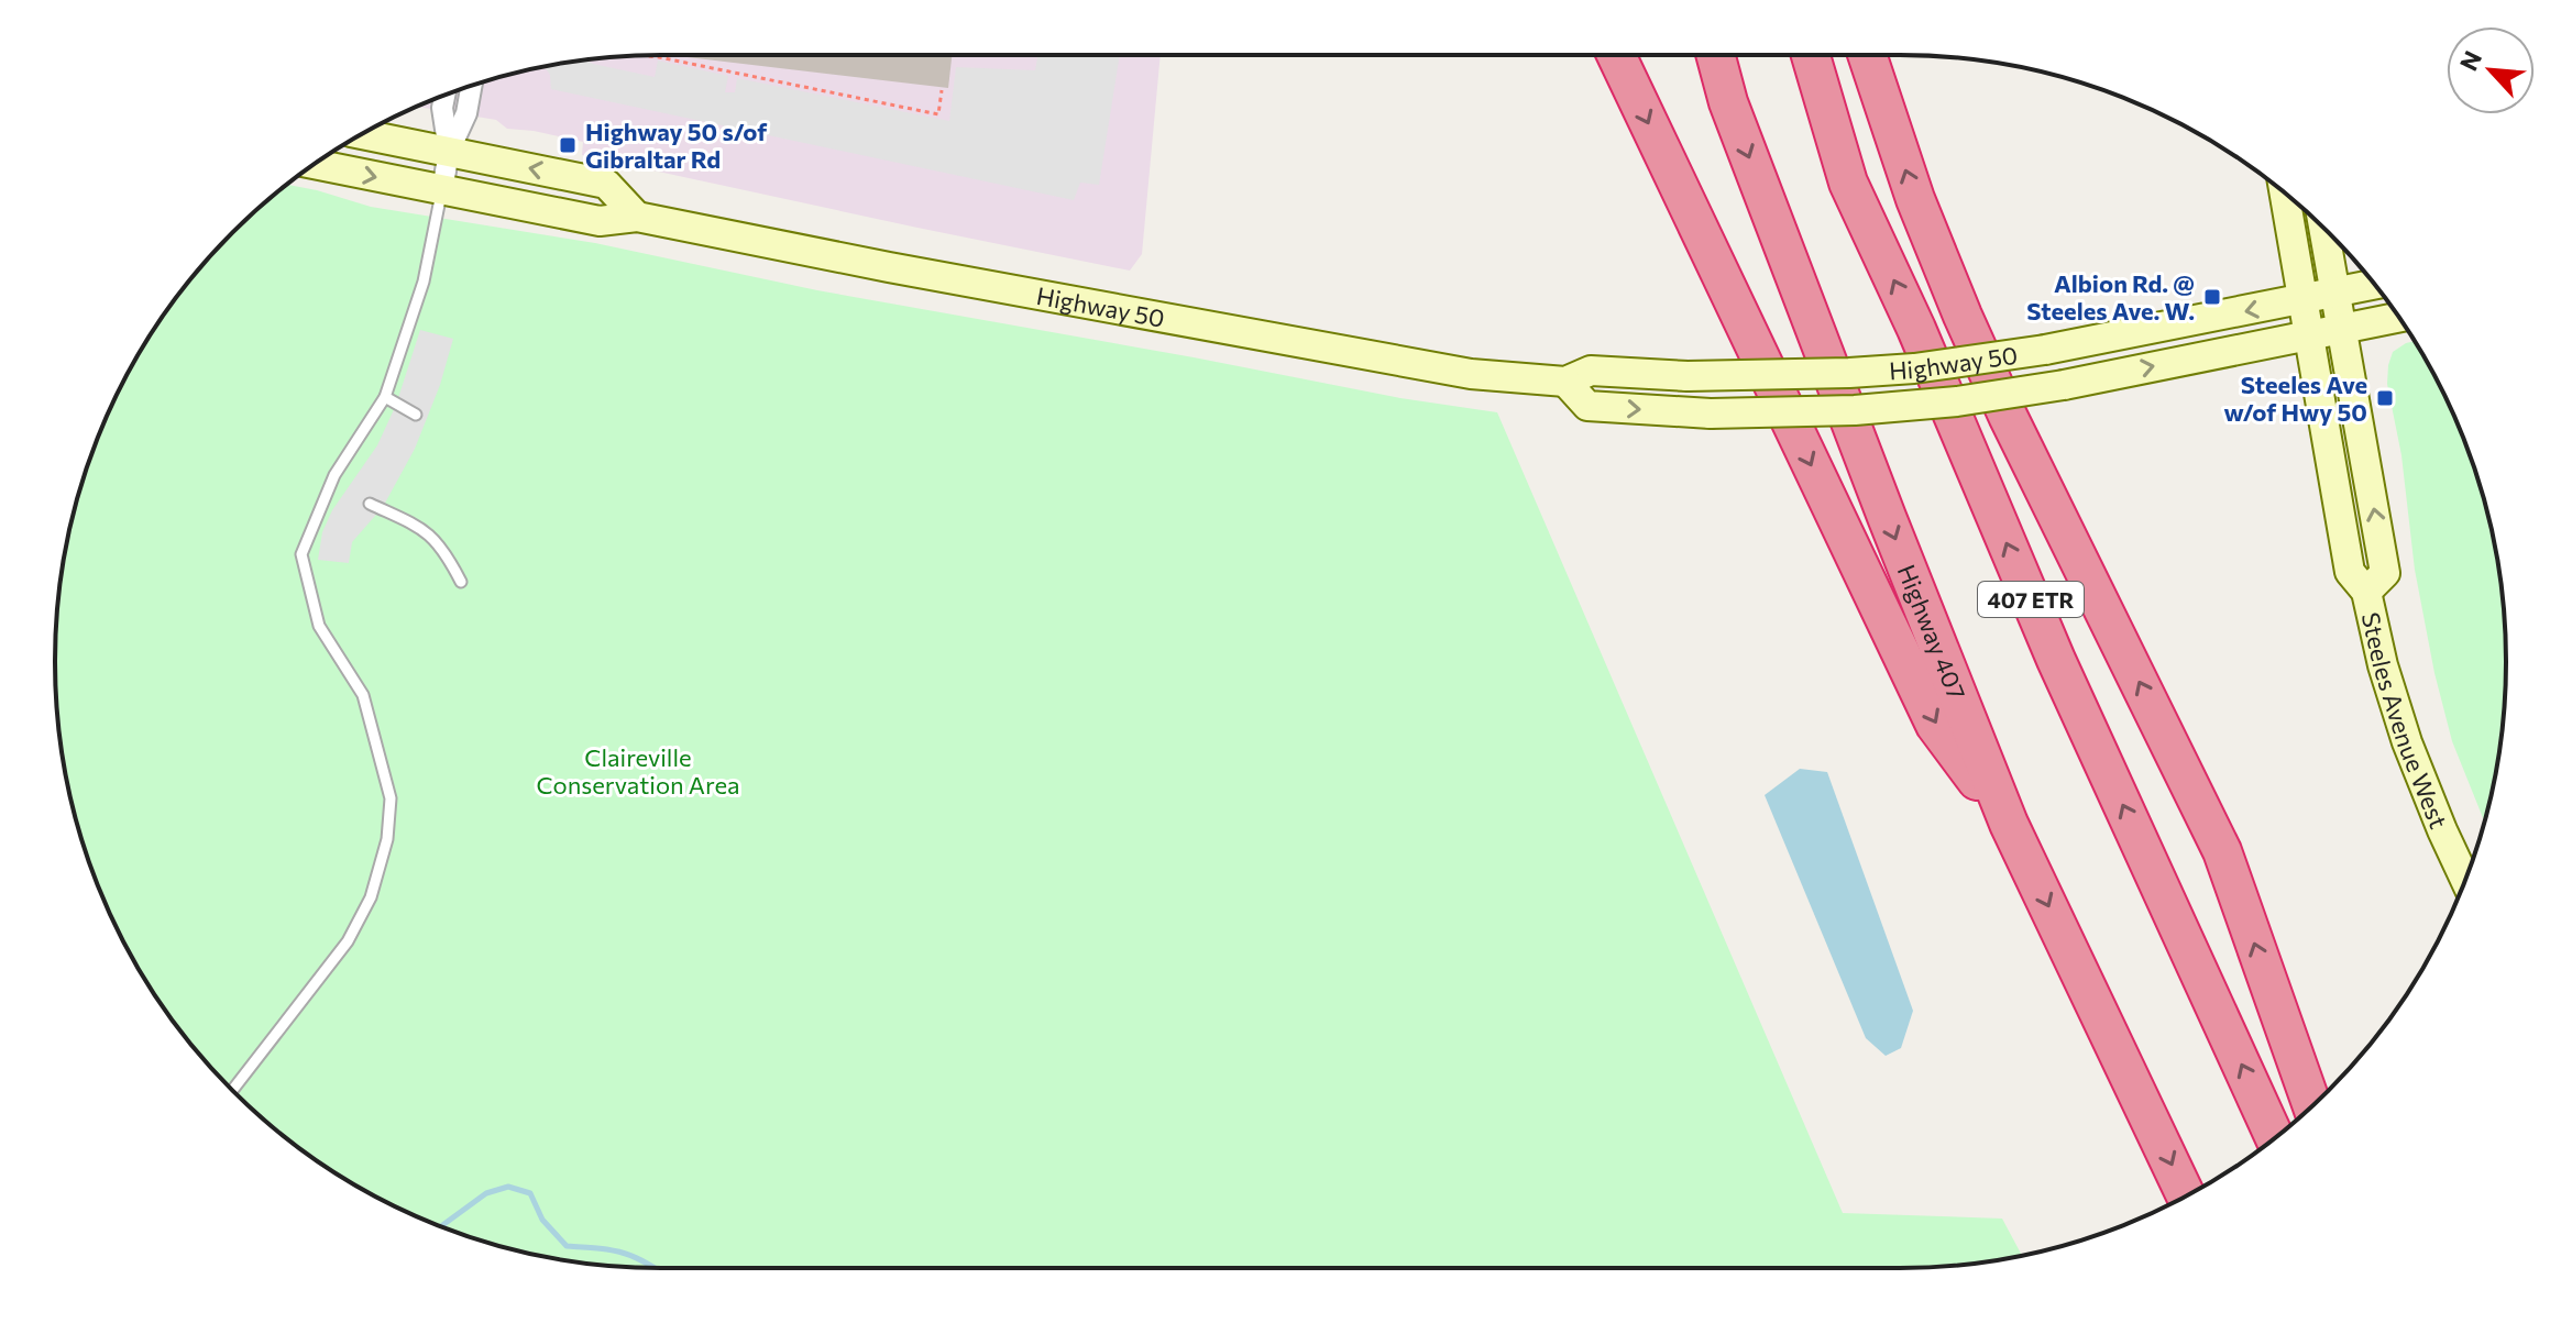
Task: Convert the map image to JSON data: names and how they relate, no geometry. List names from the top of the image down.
{
  "streets": {
    "highway": ["407 ETR", "Highway 407"],
    "main road": ["Highway 50", "Steeles Avenue West"]
  },
  "crossings": [
    ["Highway 50", "Steeles Avenue West"]
  ],
  "parks": ["Claireville Conservation Area"],
  "places": {
    "transit": ["Highway 50 s/of Gibraltar Rd", "Albion Rd. @ Steeles Ave. W.", "Steeles Ave w/of Hwy 50"]
  },
  "north": "top left"
}
